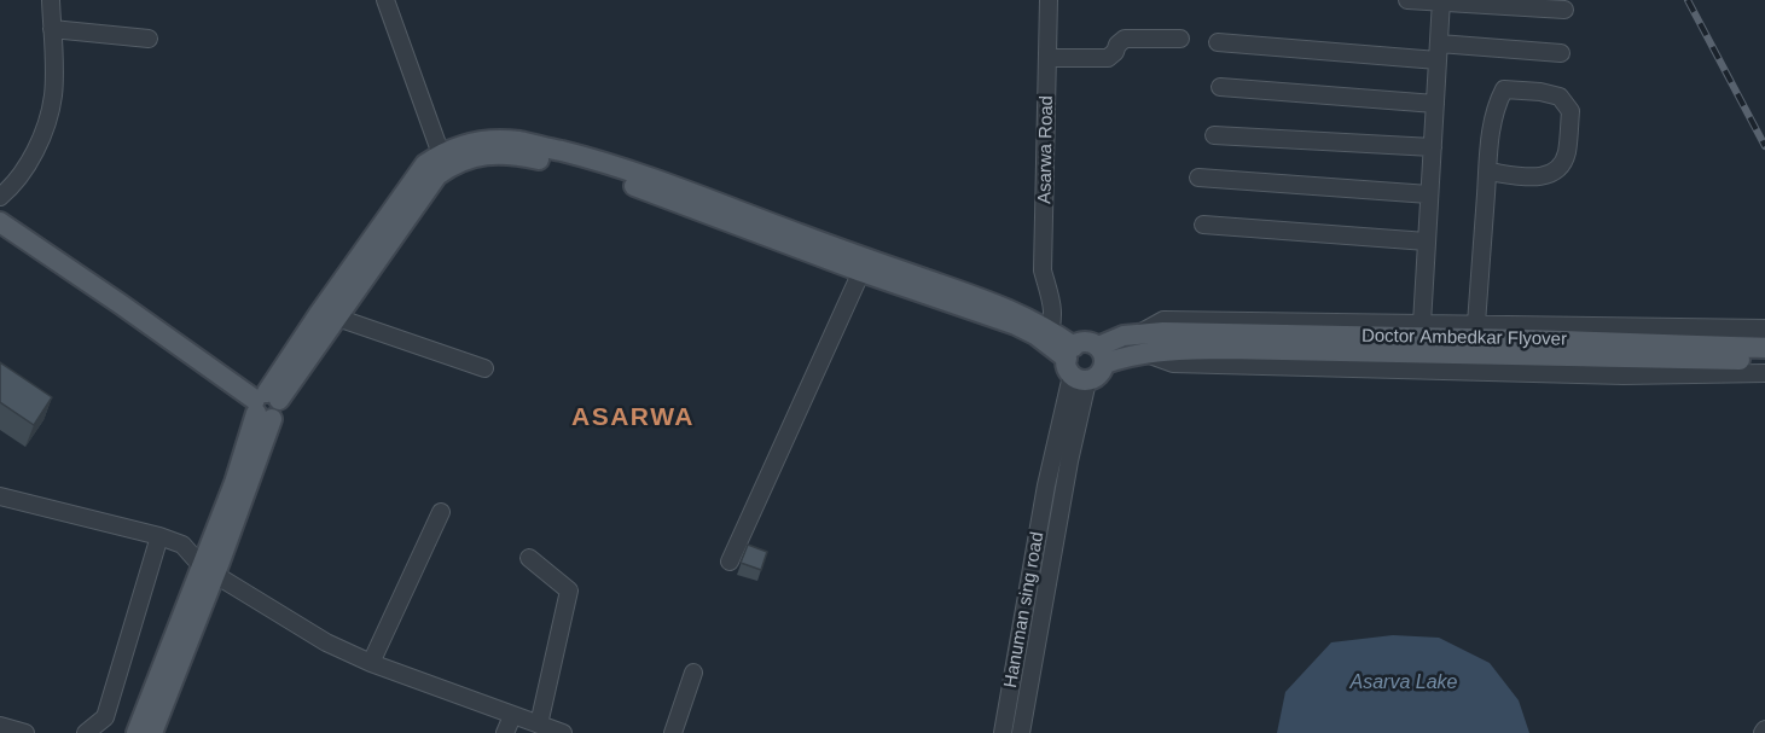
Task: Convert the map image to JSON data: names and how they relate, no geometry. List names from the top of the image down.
{
  "streets": {
    "main road": ["Doctor Ambedkar Flyover"],
    "street": ["Asarwa Road", "Hanuman sing road"]
  },
  "districts": ["ASARWA"],
  "water": ["Asarva Lake"]
}
